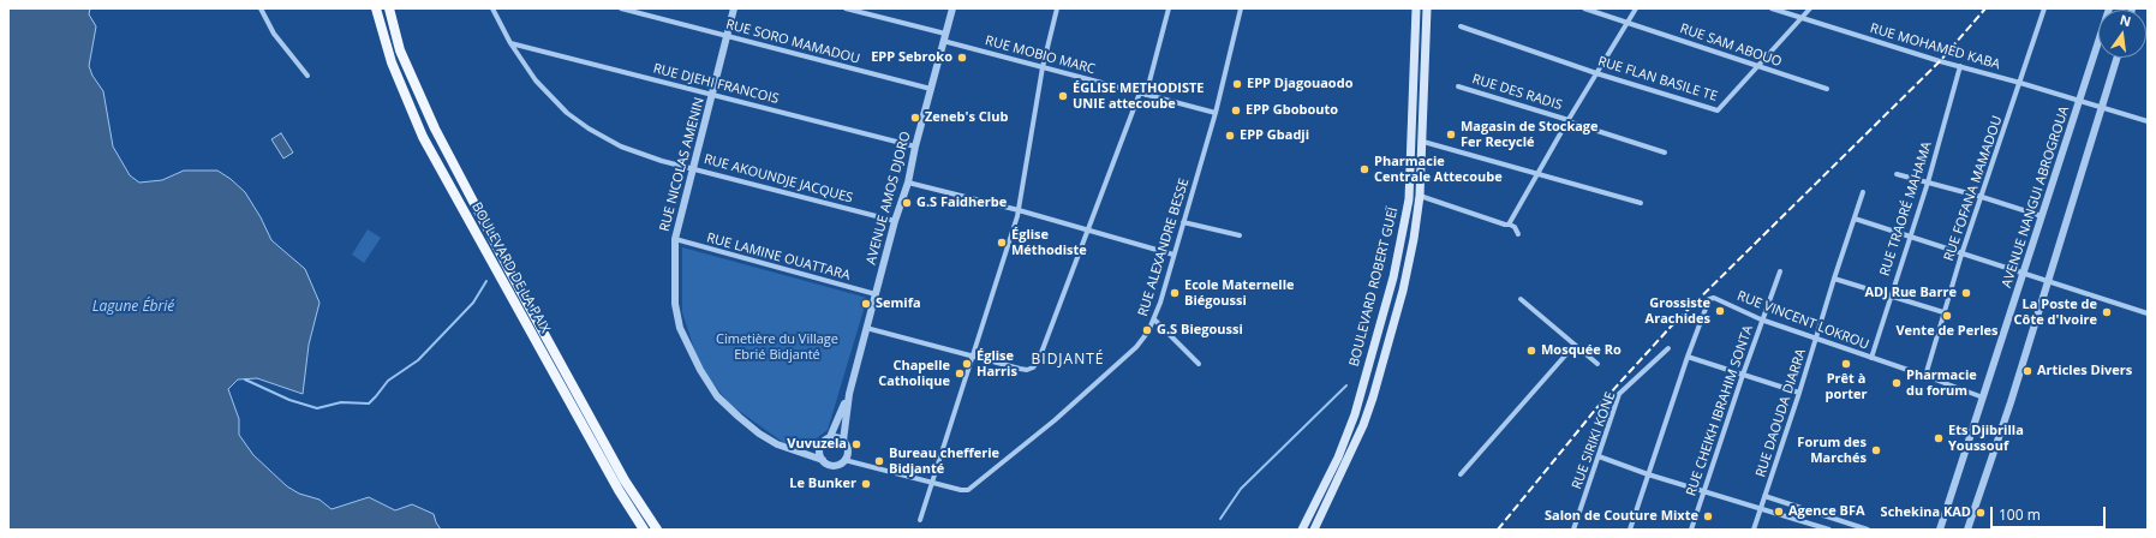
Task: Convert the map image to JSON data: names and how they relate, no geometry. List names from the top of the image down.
{
  "streets": {
    "main road": ["BOULEVARD DE LA PAIX", "BOULEVARD ROBERT GUEÏ"],
    "street": [
      "RUE SORO MAMADOU",
      "RUE SAM ABOUO",
      "RUE MOHAMED KABA",
      "RUE MOBIO MARC",
      "RUE FLAN BASILE TE",
      "RUE DJEHI FRANCOIS",
      "RUE DES RADIS",
      "RUE NICOLAS AMENIN",
      "RUE AKOUNDJE JACQUES",
      "RUE FOFANA MAMADOU",
      "AVENUE NANGUI ABROGROUA",
      "AVENUE AMOS DJORO",
      "RUE TRAORÉ MAHAMA",
      "RUE ALEXANDRE BESSE",
      "RUE LAMINE OUATTARA",
      "RUE VINCENT LOKROU",
      "RUE CHEIKH IBRAHIM SONTA",
      "RUE DAOUDA DIARRA",
      "RUE SIRIKI KONE"
    ]
  },
  "crossings": [
    ["RUE SORO MAMADOU", "RUE NICOLAS AMENIN"],
    ["RUE SORO MAMADOU", "AVENUE AMOS DJORO"],
    ["RUE SAM ABOUO", "RUE FLAN BASILE TE"],
    ["RUE MOHAMED KABA", "RUE FLAN BASILE TE"],
    ["RUE MOHAMED KABA", "RUE FOFANA MAMADOU"],
    ["RUE MOHAMED KABA", "AVENUE NANGUI ABROGROUA"],
    ["RUE MOHAMED KABA", "RUE TRAORÉ MAHAMA"],
    ["RUE MOBIO MARC", "AVENUE AMOS DJORO"],
    ["RUE MOBIO MARC", "RUE ALEXANDRE BESSE"],
    ["RUE DJEHI FRANCOIS", "RUE NICOLAS AMENIN"],
    ["RUE DJEHI FRANCOIS", "RUE AKOUNDJE JACQUES"],
    ["RUE DJEHI FRANCOIS", "AVENUE AMOS DJORO"],
    ["RUE NICOLAS AMENIN", "RUE AKOUNDJE JACQUES"],
    ["RUE NICOLAS AMENIN", "AVENUE AMOS DJORO"],
    ["RUE NICOLAS AMENIN", "RUE ALEXANDRE BESSE"],
    ["RUE NICOLAS AMENIN", "RUE LAMINE OUATTARA"],
    ["RUE AKOUNDJE JACQUES", "AVENUE AMOS DJORO"],
    ["RUE FOFANA MAMADOU", "RUE VINCENT LOKROU"],
    ["AVENUE NANGUI ABROGROUA", "RUE VINCENT LOKROU"],
    ["AVENUE AMOS DJORO", "RUE ALEXANDRE BESSE"],
    ["AVENUE AMOS DJORO", "RUE LAMINE OUATTARA"],
    ["RUE TRAORÉ MAHAMA", "RUE VINCENT LOKROU"],
    ["RUE VINCENT LOKROU", "RUE CHEIKH IBRAHIM SONTA"],
    ["RUE VINCENT LOKROU", "RUE DAOUDA DIARRA"]
  ],
  "districts": ["BIDJANTÉ"],
  "water": ["Lagune Ébrié"],
  "parks": ["Cimetière du Village Ebrié Bidjanté"],
  "places": [
    "EPP Sebroko",
    "EPP Djagouaodo",
    "ÉGLISE METHODISTE UNIE attecoube",
    "EPP Gbobouto",
    "Zeneb's Club",
    "Magasin de Stockage Fer Recyclé",
    "EPP Gbadji",
    "Pharmacie Centrale Attecoube",
    "G.S Faidherbe",
    "Église Méthodiste",
    "Ecole Maternelle Biégoussi",
    "ADJ Rue Barre",
    "Semifa",
    "Grossiste Arachides",
    "La Poste de Côte d'Ivoire",
    "Vente de Perles",
    "G.S Biegoussi",
    "Mosquée Ro",
    "Église Harris",
    "Prêt à porter",
    "Articles Divers",
    "Chapelle Catholique",
    "Pharmacie du forum",
    "Ets Djibrilla Youssouf",
    "Vuvuzela",
    "Forum des Marchés",
    "Bureau chefferie Bidjanté",
    "Le Bunker",
    "Agence BFA",
    "Schekina KAD",
    "Salon de Couture Mixte"
  ],
  "scale_bar": "100 m",
  "north": "top"
}
